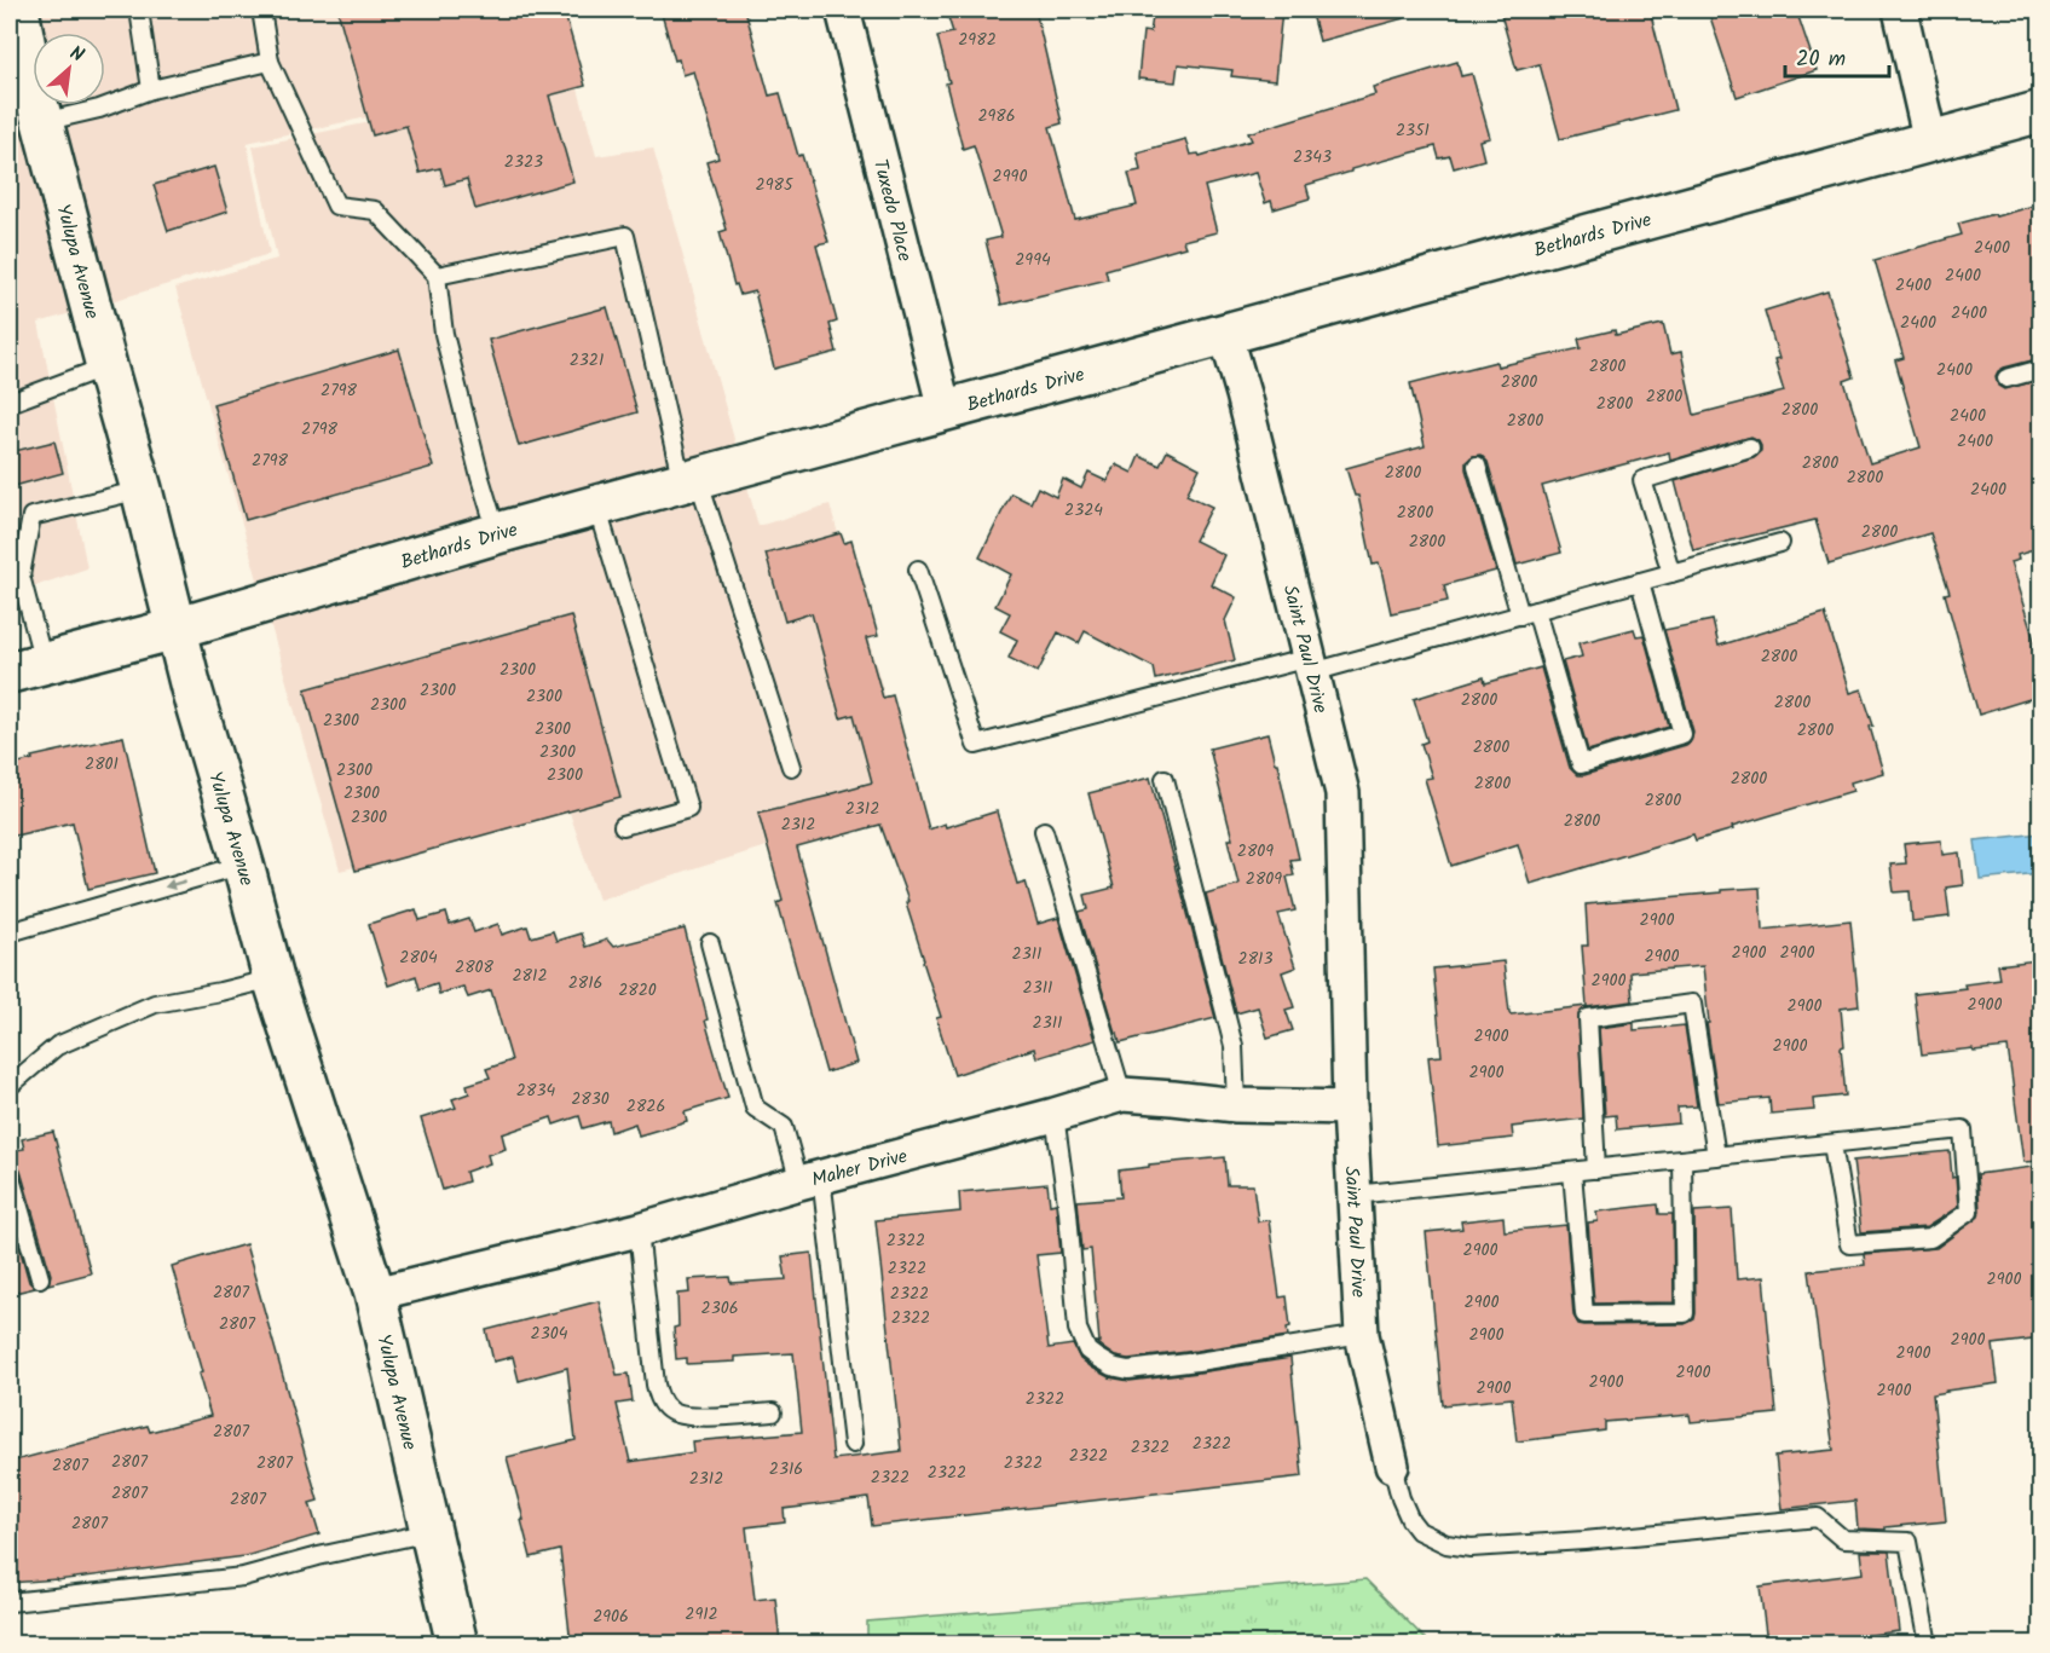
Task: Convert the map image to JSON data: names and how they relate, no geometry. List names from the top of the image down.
{
  "streets": {
    "street": [
      "Tuxedo Place",
      "Bethards Drive",
      "Yulupa Avenue",
      "Saint Paul Drive",
      "Maher Drive"
    ]
  },
  "crossings": [
    ["Tuxedo Place", "Bethards Drive"],
    ["Bethards Drive", "Yulupa Avenue"],
    ["Bethards Drive", "Saint Paul Drive"],
    ["Yulupa Avenue", "Maher Drive"],
    ["Saint Paul Drive", "Maher Drive"]
  ],
  "house_numbers": [
    "2982",
    "2986",
    "2351",
    "2343",
    "2323",
    "2990",
    "2985",
    "2400",
    "2994",
    "2400",
    "2400",
    "2400",
    "2400",
    "2321",
    "2800",
    "2400",
    "2800",
    "2798",
    "2800",
    "2800",
    "2800",
    "2400",
    "2800",
    "2798",
    "2400",
    "2798",
    "2800",
    "2800",
    "2800",
    "2400",
    "2324",
    "2800",
    "2800",
    "2800",
    "2800",
    "2300",
    "2300",
    "2300",
    "2800",
    "2800",
    "2300",
    "2300",
    "2300",
    "2800",
    "2800",
    "2300",
    "2801",
    "2300",
    "2300",
    "2800",
    "2800",
    "2300",
    "2800",
    "2312",
    "2300",
    "2800",
    "2312",
    "2809",
    "2809",
    "2900",
    "2900",
    "2900",
    "2311",
    "2900",
    "2804",
    "2813",
    "2808",
    "2812",
    "2900",
    "2816",
    "2311",
    "2820",
    "2900",
    "2900",
    "2311",
    "2900",
    "2900",
    "2900",
    "2834",
    "2830",
    "2826",
    "2322",
    "2900",
    "2322",
    "2900",
    "2807",
    "2322",
    "2900",
    "2306",
    "2322",
    "2807",
    "2304",
    "2900",
    "2900",
    "2900",
    "2900",
    "2900",
    "2900",
    "2900",
    "2322",
    "2807",
    "2322",
    "2322",
    "2322",
    "2807",
    "2807",
    "2322",
    "2807",
    "2316",
    "2322",
    "2322",
    "2312",
    "2807",
    "2807",
    "2807",
    "2912",
    "2906"
  ],
  "scale_bar": "20 m",
  "north": "top right"
}
